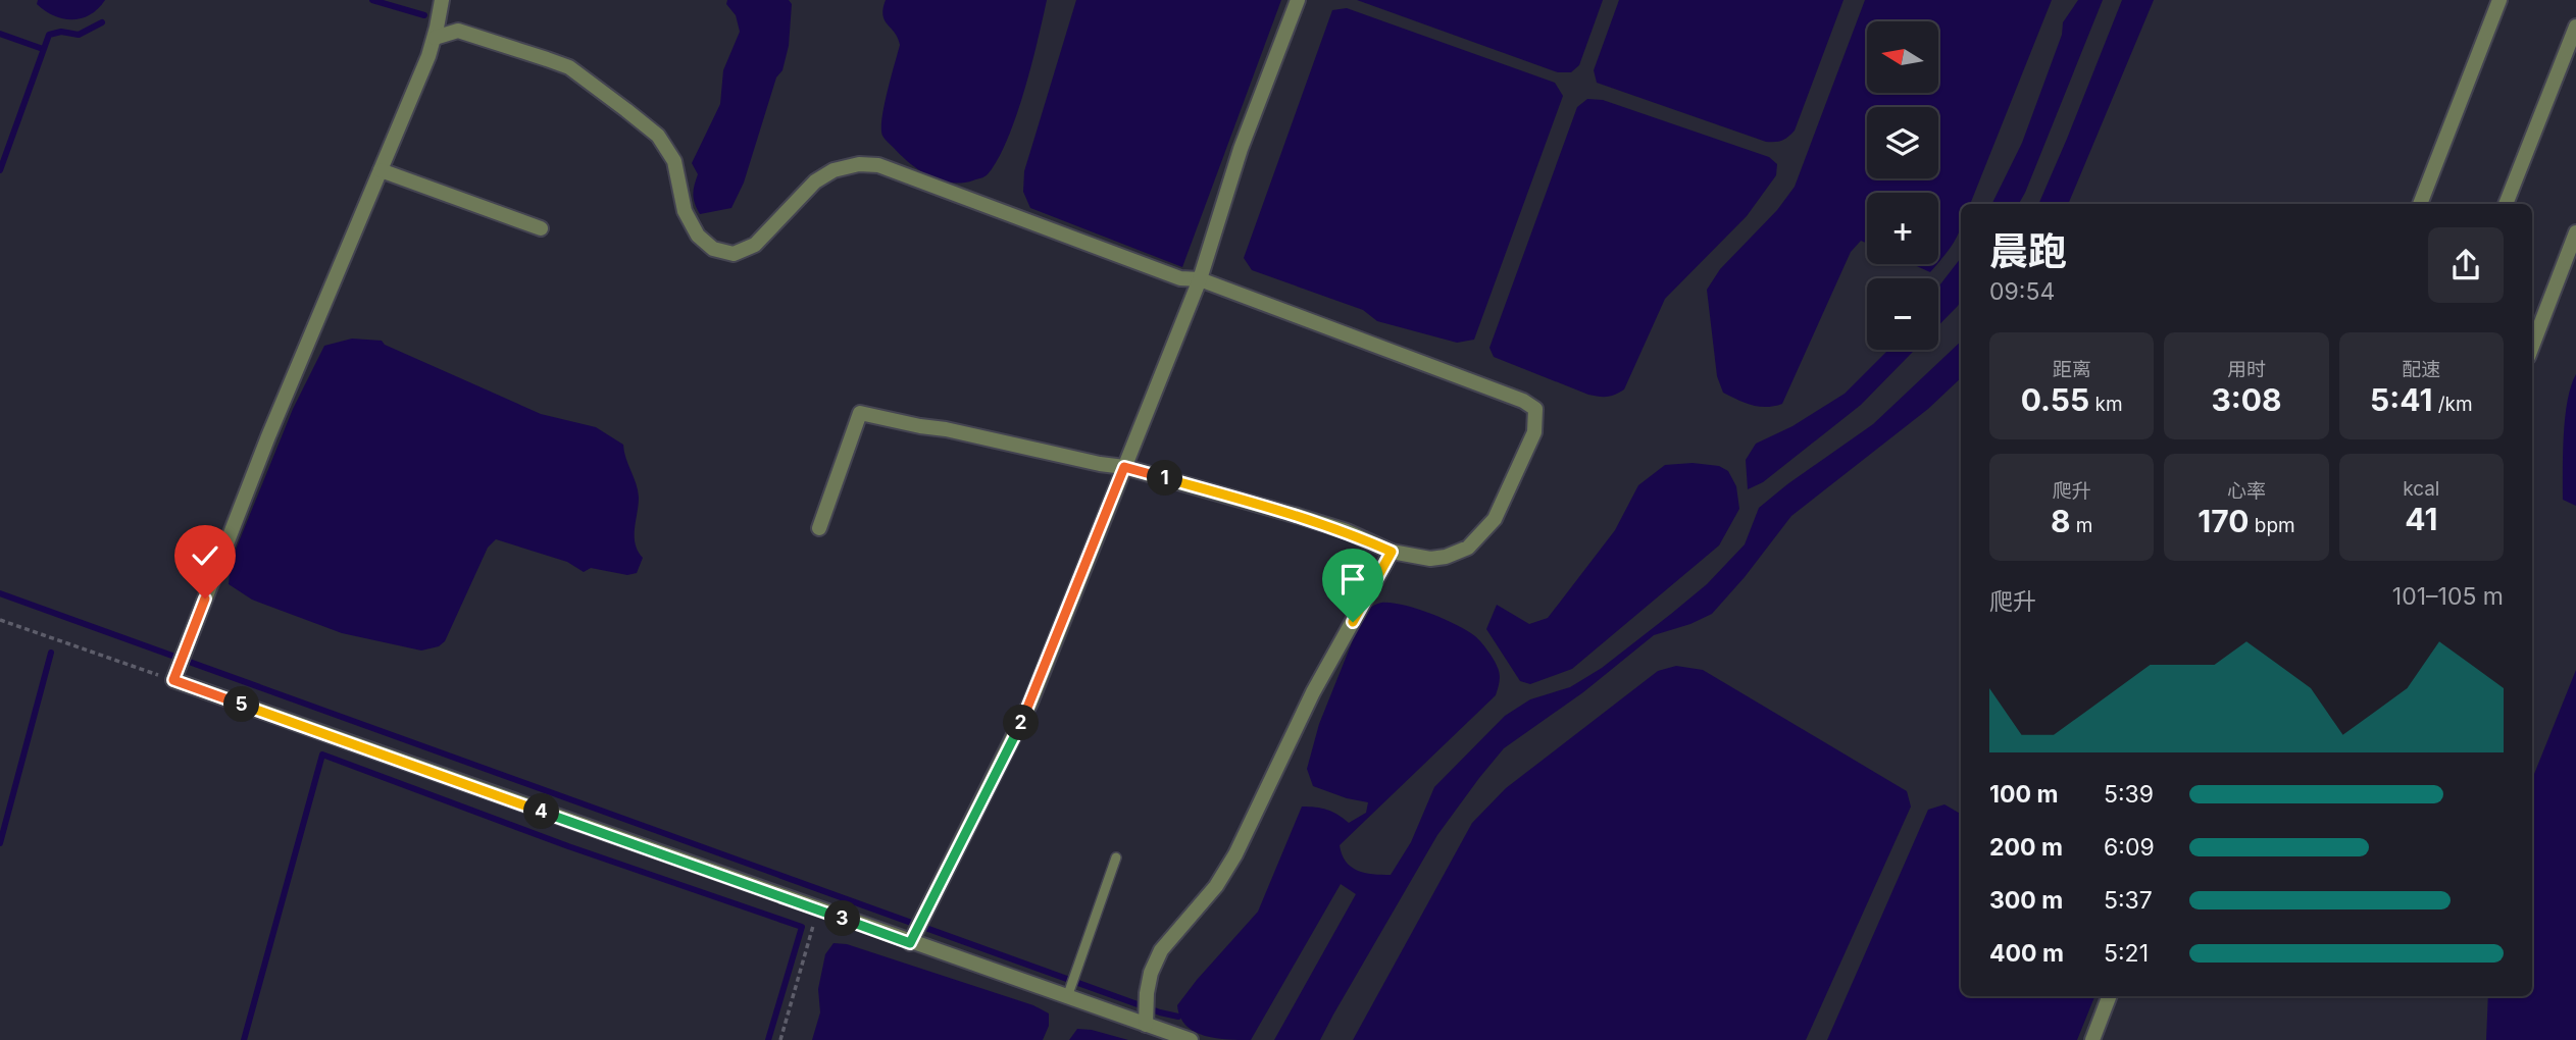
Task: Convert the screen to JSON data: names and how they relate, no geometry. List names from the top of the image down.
{
  "north": "left",
  "page": {
    "map_buttons": ["+", "−"],
    "heading": ["晨跑", "09:54"],
    "stats": [
      ["距离", "0.55 km"],
      ["用时", "3:08"],
      ["配速", "5:41 /km"],
      ["爬升", "8 m"],
      ["心率", "170 bpm"],
      ["kcal", "41"]
    ],
    "pins": [
      "1",
      "5",
      "2",
      "4",
      "3"
    ],
    "chart": ["爬升", "101–105 m"],
    "list": [
      {
        "name": "100 m",
        "note": "5:39"
      },
      {
        "name": "200 m",
        "note": "6:09"
      },
      {
        "name": "300 m",
        "note": "5:37"
      },
      {
        "name": "400 m",
        "note": "5:21"
      }
    ]
  }
}
